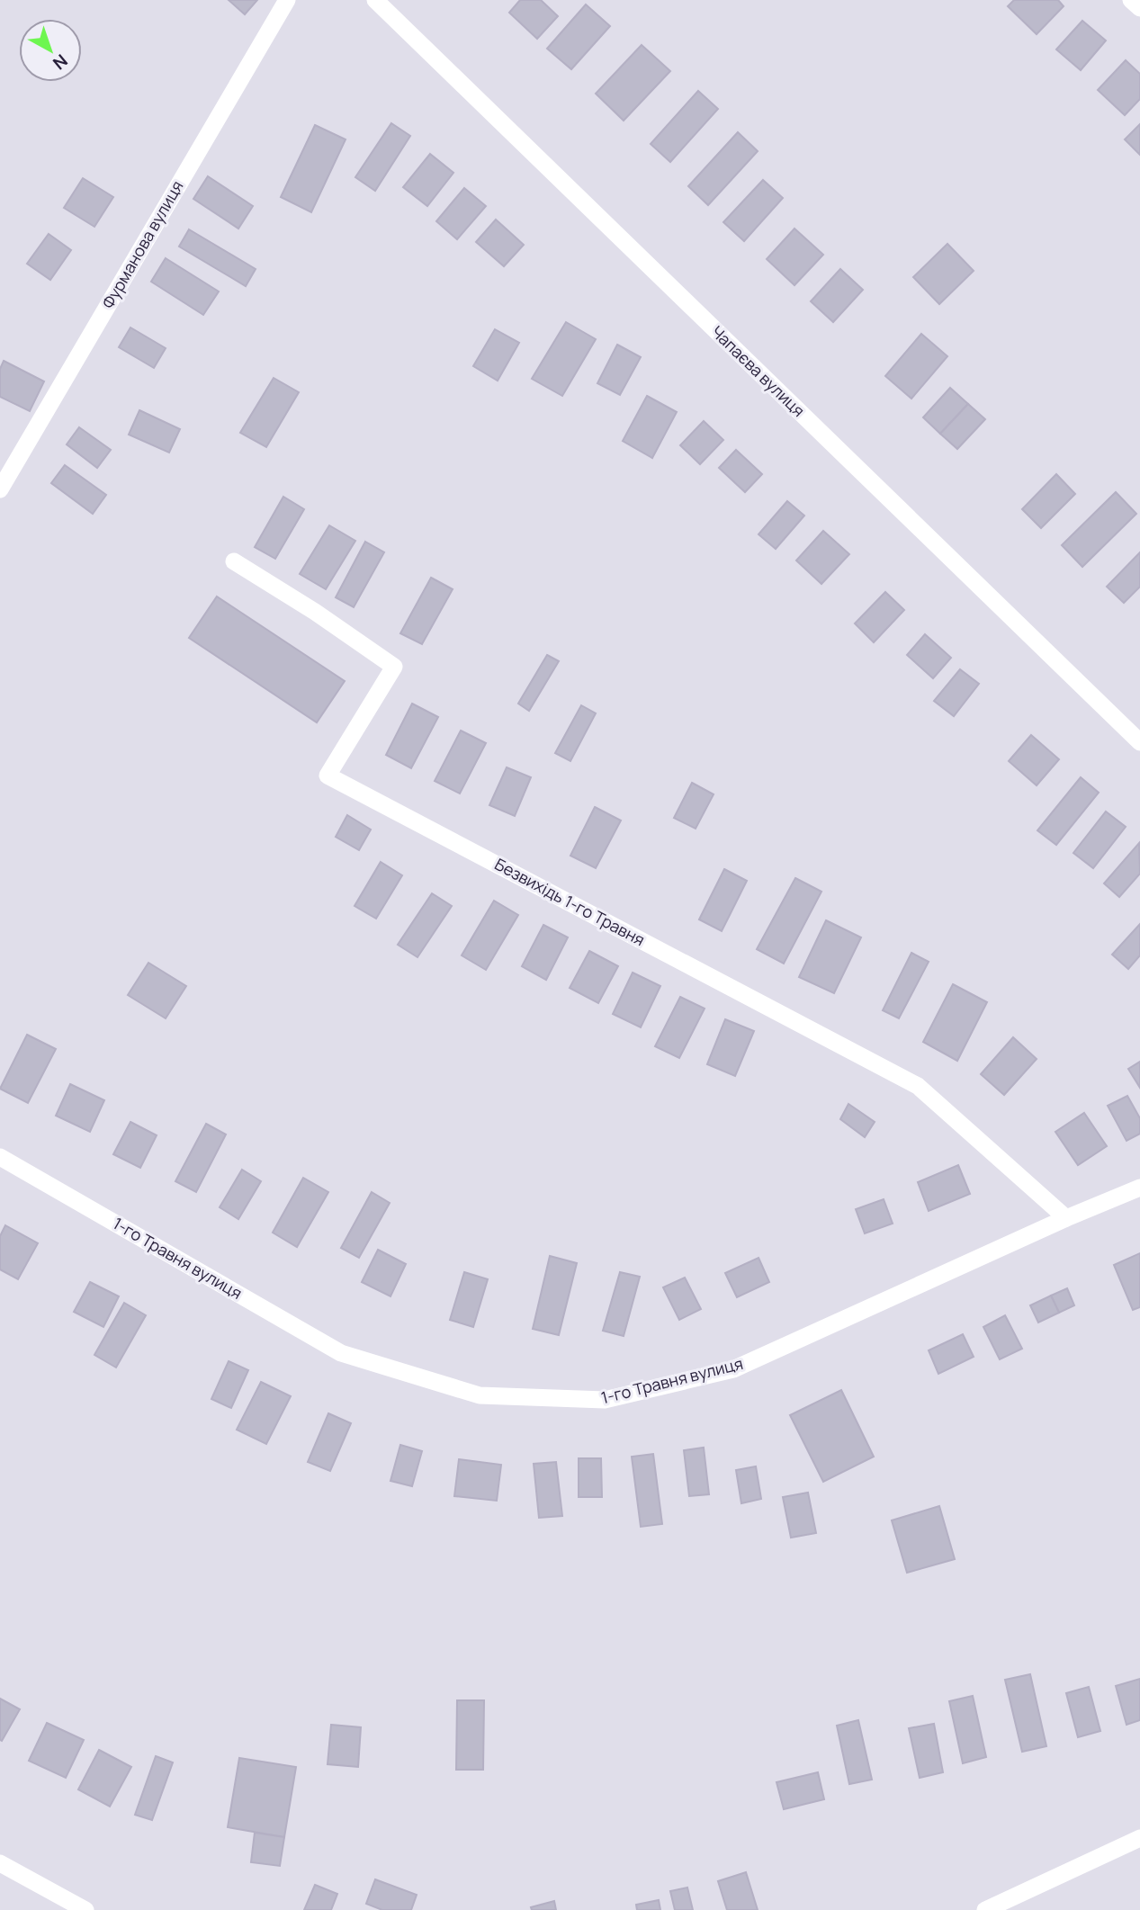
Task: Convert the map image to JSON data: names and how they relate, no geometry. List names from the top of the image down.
{
  "streets": {
    "street": [
      "Фурманова вулиця",
      "Чапаєва вулиця",
      "Безвихідь 1-го Травня",
      "1-го Травня вулиця"
    ]
  },
  "crossings": [
    ["Безвихідь 1-го Травня", "1-го Травня вулиця"]
  ],
  "north": "bottom right"
}
